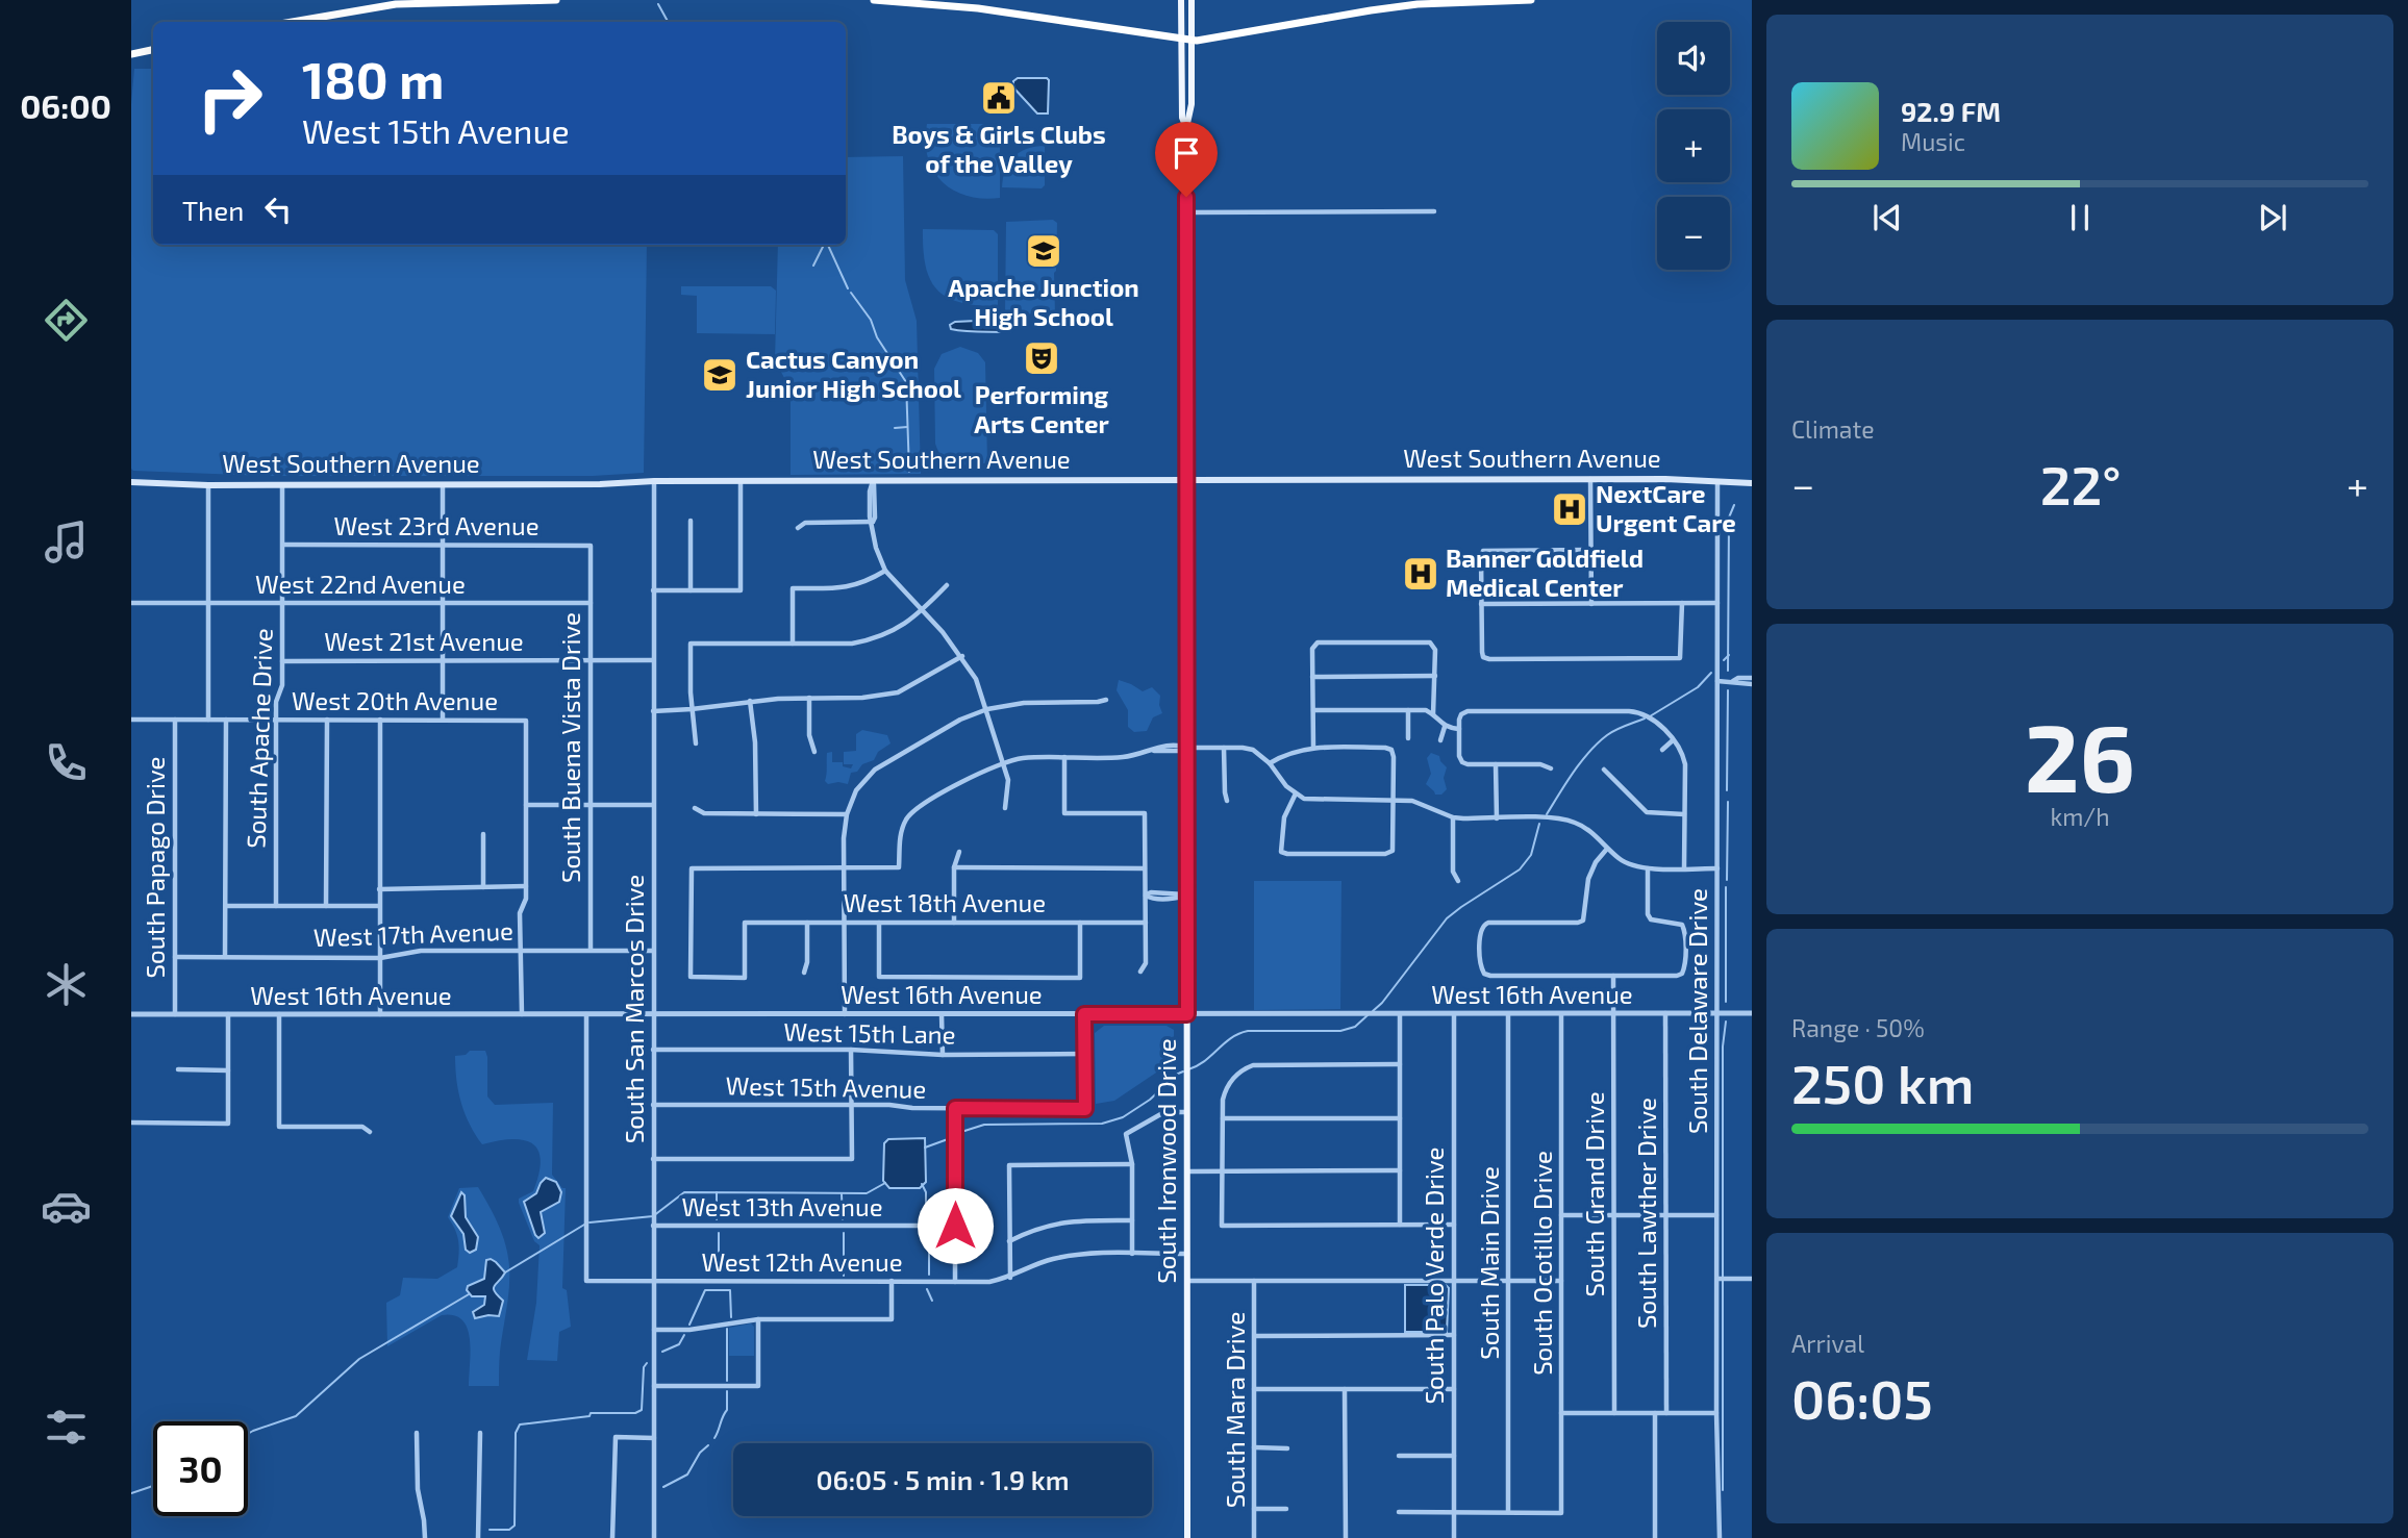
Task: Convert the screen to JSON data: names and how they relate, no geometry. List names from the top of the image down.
{
  "streets": {
    "main road": ["West Southern Avenue", "South Ironwood Drive"],
    "street": [
      "West 23rd Avenue",
      "West 22nd Avenue",
      "West 21st Avenue",
      "West 20th Avenue",
      "South Apache Drive",
      "South Buena Vista Drive",
      "South Papago Drive",
      "West 18th Avenue",
      "West 17th Avenue",
      "West 16th Avenue",
      "South San Marcos Drive",
      "South Delaware Drive",
      "West 15th Lane",
      "West 15th Avenue",
      "South Grand Drive",
      "West 13th Avenue",
      "South Lawther Drive",
      "West 12th Avenue",
      "South Main Drive",
      "South Ocotillo Drive",
      "South Palo Verde Drive",
      "South Mara Drive"
    ]
  },
  "crossings": [
    ["West Southern Avenue", "South Apache Drive"],
    ["West Southern Avenue", "South San Marcos Drive"],
    ["West Southern Avenue", "South Delaware Drive"],
    ["West Southern Avenue", "South Ironwood Drive"],
    ["West 23rd Avenue", "South Apache Drive"],
    ["West 23rd Avenue", "South Buena Vista Drive"],
    ["West 22nd Avenue", "South Apache Drive"],
    ["West 22nd Avenue", "South Buena Vista Drive"],
    ["West 21st Avenue", "South Apache Drive"],
    ["West 21st Avenue", "South Buena Vista Drive"],
    ["West 21st Avenue", "South San Marcos Drive"],
    ["West 20th Avenue", "South Apache Drive"],
    ["West 20th Avenue", "South Papago Drive"],
    ["South Buena Vista Drive", "West 17th Avenue"],
    ["South Papago Drive", "West 17th Avenue"],
    ["South Papago Drive", "West 16th Avenue"],
    ["West 17th Avenue", "South San Marcos Drive"],
    ["West 16th Avenue", "South San Marcos Drive"],
    ["West 16th Avenue", "South Delaware Drive"],
    ["West 16th Avenue", "South Ironwood Drive"],
    ["West 16th Avenue", "South Grand Drive"],
    ["West 16th Avenue", "South Lawther Drive"],
    ["West 16th Avenue", "West 12th Avenue"],
    ["West 16th Avenue", "South Main Drive"],
    ["West 16th Avenue", "South Ocotillo Drive"],
    ["West 16th Avenue", "South Palo Verde Drive"],
    ["South San Marcos Drive", "West 15th Lane"],
    ["South San Marcos Drive", "West 15th Avenue"],
    ["South San Marcos Drive", "West 13th Avenue"],
    ["South San Marcos Drive", "West 12th Avenue"],
    ["West 15th Lane", "West 15th Avenue"],
    ["South Ironwood Drive", "West 12th Avenue"],
    ["South Main Drive", "South Ocotillo Drive"]
  ],
  "places": {
    "public building": ["Boys & Girls Clubs of the Valley"],
    "school or university": ["Apache Junction High School", "Cactus Canyon Junior High School"],
    "theatre": ["Performing Arts Center"],
    "hospital": ["NextCare Urgent Care", "Banner Goldfield Medical Center"]
  },
  "page": {
    "tabs": "06:00",
    "map_buttons": ["+", "−"],
    "turn": ["180 m", "West 15th Avenue"],
    "song": ["92.9 FM", "Music"],
    "then": "Then",
    "tile": [
      "Climate",
      ["26", "km/h"],
      ["Range · 50%", "250 km"],
      ["Arrival", "06:05"]
    ],
    "heat": ["−", "22°", "+"],
    "limit": "30",
    "trip": "06:05 · 5 min · 1.9 km"
  }
}
